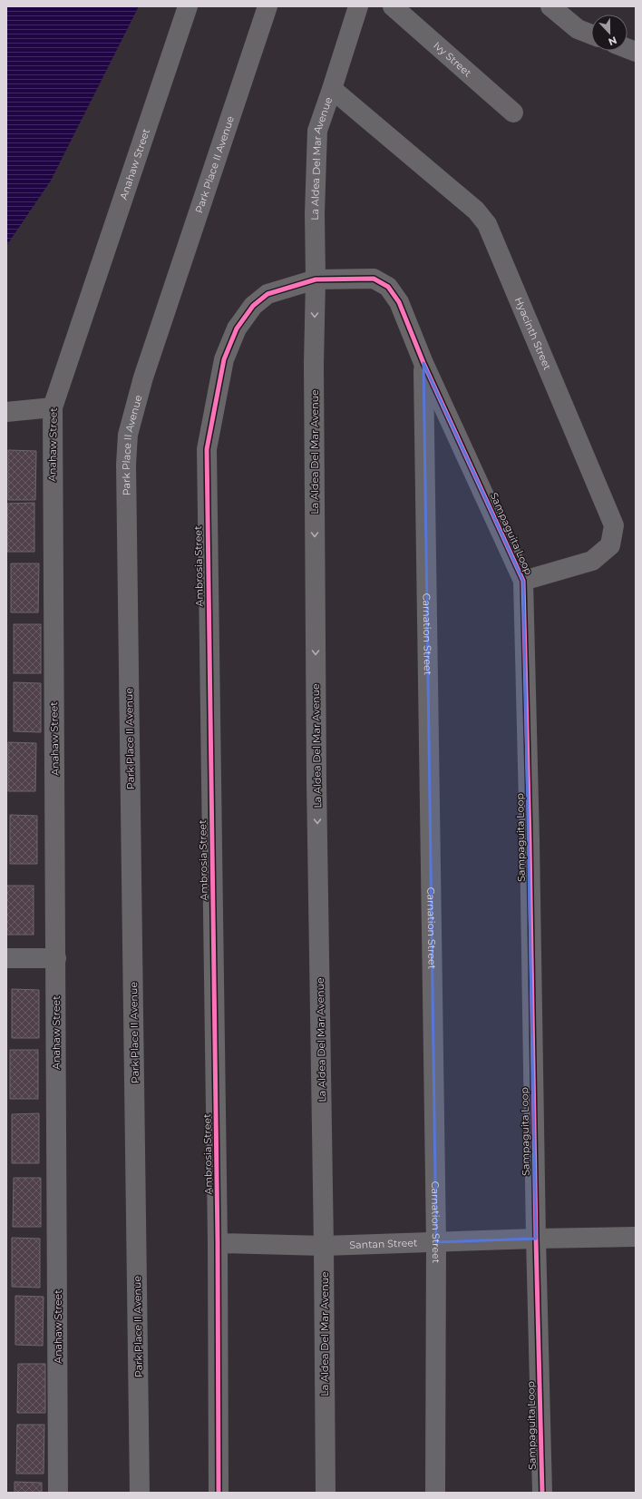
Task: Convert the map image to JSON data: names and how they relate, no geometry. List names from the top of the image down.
{
  "streets": {
    "street": [
      "Ivy Street",
      "La Aldea Del Mar Avenue",
      "Anahaw Street",
      "Park Place II Avenue",
      "Hyacinth Street",
      "Sampaguita Loop",
      "Ambrosia Street",
      "Carnation Street",
      "Santan Street"
    ]
  },
  "crossings": [
    ["La Aldea Del Mar Avenue", "Hyacinth Street"],
    ["La Aldea Del Mar Avenue", "Sampaguita Loop"],
    ["La Aldea Del Mar Avenue", "Ambrosia Street"],
    ["La Aldea Del Mar Avenue", "Santan Street"],
    ["Hyacinth Street", "Sampaguita Loop"],
    ["Sampaguita Loop", "Ambrosia Street"],
    ["Sampaguita Loop", "Carnation Street"],
    ["Sampaguita Loop", "Santan Street"],
    ["Ambrosia Street", "Santan Street"],
    ["Carnation Street", "Santan Street"]
  ],
  "one_way": ["La Aldea Del Mar Avenue"],
  "north": "bottom"
}
